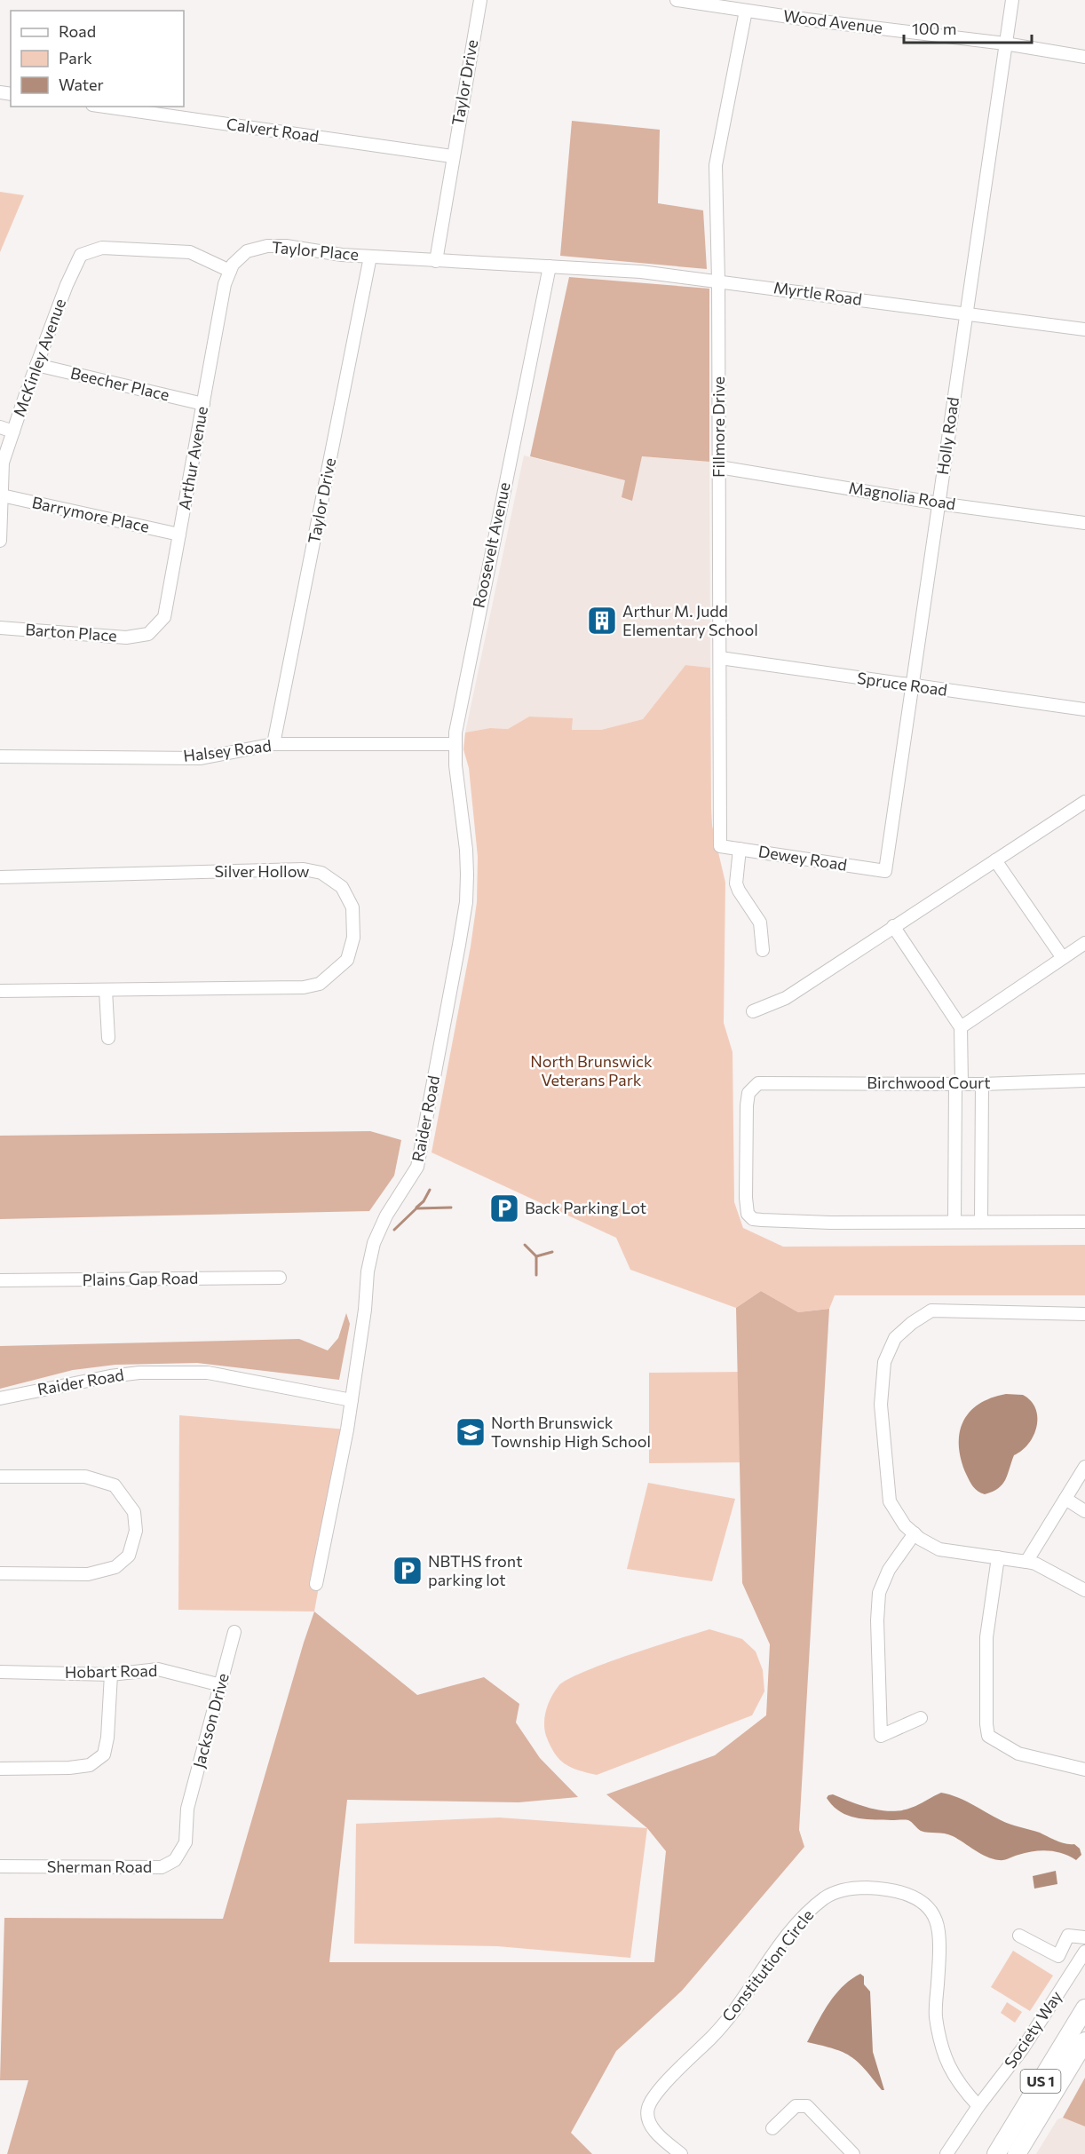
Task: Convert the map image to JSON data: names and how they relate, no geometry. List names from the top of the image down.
{
  "streets": {
    "highway": ["US 1"],
    "street": [
      "Wood Avenue",
      "Taylor Drive",
      "Calvert Road",
      "Taylor Place",
      "Myrtle Road",
      "McKinley Avenue",
      "Beecher Place",
      "Fillmore Drive",
      "Holly Road",
      "Arthur Avenue",
      "Magnolia Road",
      "Barrymore Place",
      "Roosevelt Avenue",
      "Barton Place",
      "Spruce Road",
      "Halsey Road",
      "Dewey Road",
      "Silver Hollow",
      "Birchwood Court",
      "Raider Road",
      "Plains Gap Road",
      "Hobart Road",
      "Jackson Drive",
      "Sherman Road",
      "Constitution Circle",
      "Society Way"
    ]
  },
  "crossings": [
    ["Wood Avenue", "Fillmore Drive"],
    ["Wood Avenue", "Holly Road"],
    ["Taylor Drive", "Calvert Road"],
    ["Taylor Drive", "Taylor Place"],
    ["Taylor Drive", "Halsey Road"],
    ["Taylor Place", "Myrtle Road"],
    ["Taylor Place", "McKinley Avenue"],
    ["Taylor Place", "Arthur Avenue"],
    ["Taylor Place", "Roosevelt Avenue"],
    ["Myrtle Road", "Fillmore Drive"],
    ["Myrtle Road", "Holly Road"],
    ["Myrtle Road", "Roosevelt Avenue"],
    ["McKinley Avenue", "Beecher Place"],
    ["McKinley Avenue", "Arthur Avenue"],
    ["McKinley Avenue", "Barrymore Place"],
    ["Beecher Place", "Arthur Avenue"],
    ["Fillmore Drive", "Magnolia Road"],
    ["Fillmore Drive", "Spruce Road"],
    ["Fillmore Drive", "Dewey Road"],
    ["Holly Road", "Magnolia Road"],
    ["Holly Road", "Spruce Road"],
    ["Holly Road", "Dewey Road"],
    ["Arthur Avenue", "Barrymore Place"],
    ["Arthur Avenue", "Barton Place"],
    ["Roosevelt Avenue", "Halsey Road"],
    ["Roosevelt Avenue", "Raider Road"],
    ["Hobart Road", "Jackson Drive"],
    ["Jackson Drive", "Sherman Road"],
    ["Constitution Circle", "Society Way"]
  ],
  "parks": ["North Brunswick Veterans Park"],
  "places": {
    "building": ["Arthur M. Judd Elementary School"],
    "parking": ["Back Parking Lot", "NBTHS front parking lot"],
    "school or university": ["North Brunswick Township High School"]
  },
  "legend": ["Road", "Park", "Water"],
  "scale_bar": "100 m"
}
